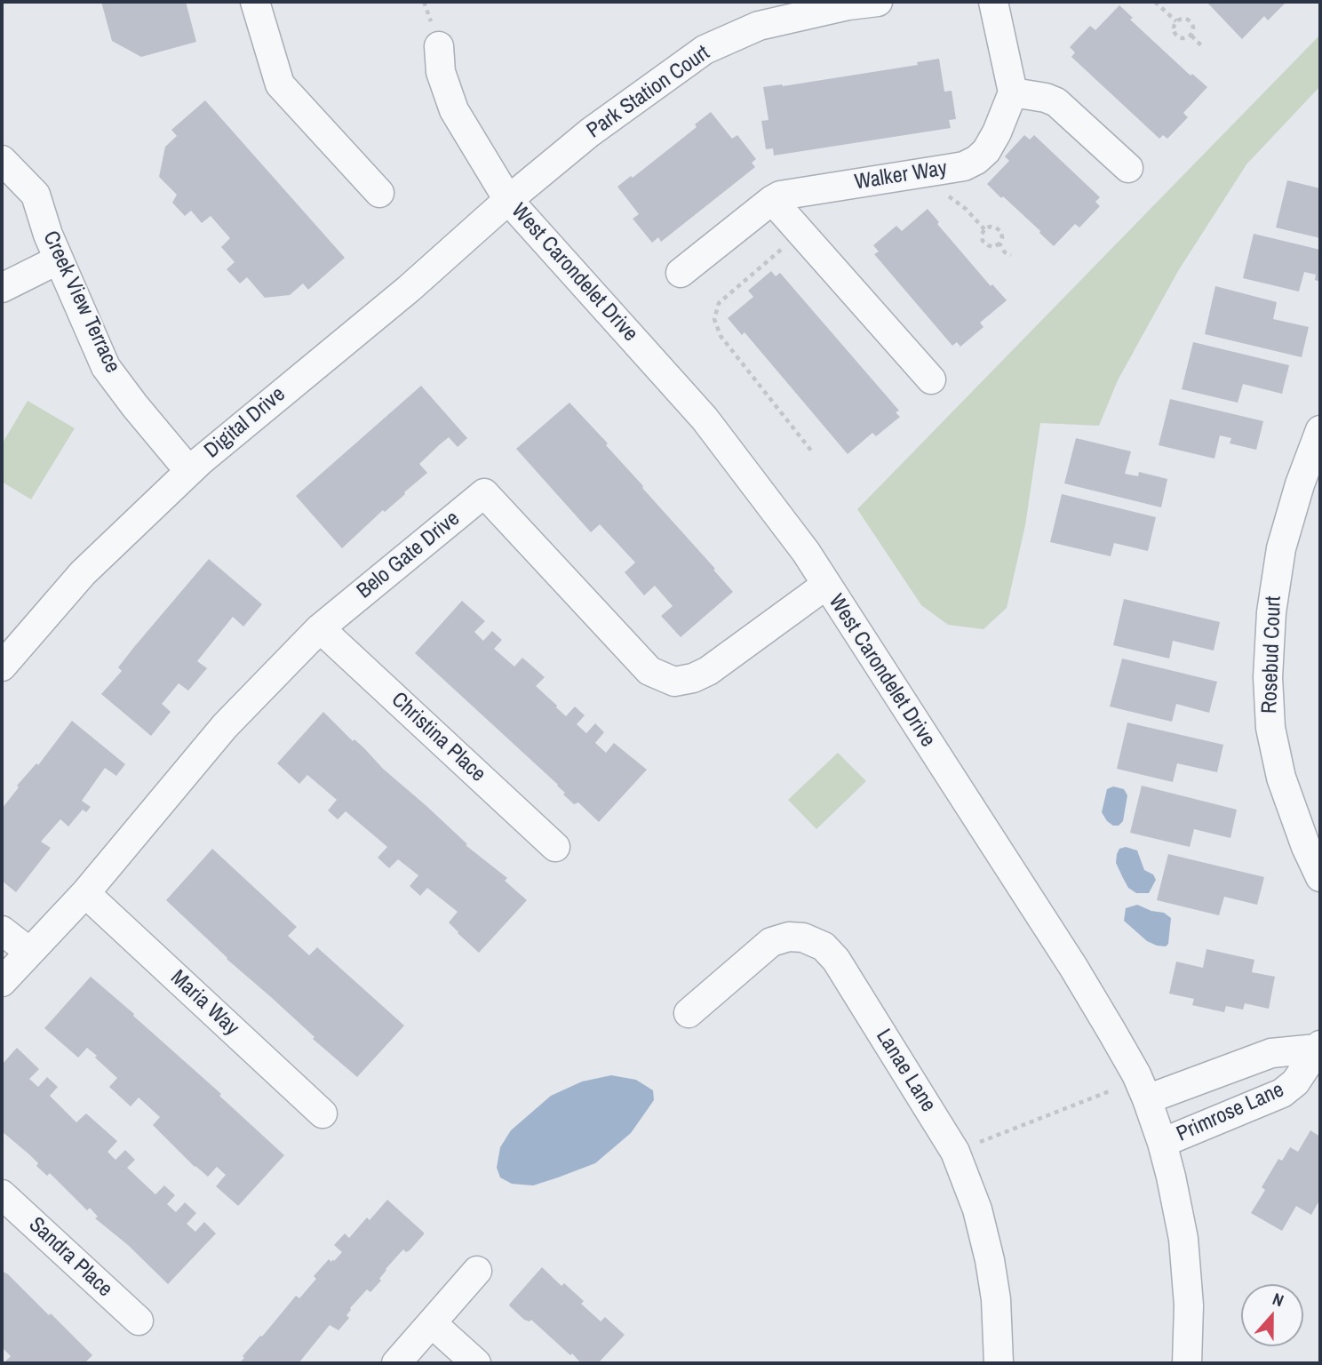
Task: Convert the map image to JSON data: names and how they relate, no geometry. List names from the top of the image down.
{
  "streets": {
    "street": [
      "Park Station Court",
      "Walker Way",
      "West Carondelet Drive",
      "Creek View Terrace",
      "Digital Drive",
      "Belo Gate Drive",
      "Rosebud Court",
      "Christina Place",
      "Maria Way",
      "Lanae Lane",
      "Primrose Lane",
      "Sandra Place"
    ]
  },
  "crossings": [
    ["Park Station Court", "West Carondelet Drive"],
    ["Park Station Court", "Digital Drive"],
    ["West Carondelet Drive", "Digital Drive"],
    ["West Carondelet Drive", "Belo Gate Drive"],
    ["West Carondelet Drive", "Primrose Lane"],
    ["Creek View Terrace", "Digital Drive"],
    ["Belo Gate Drive", "Christina Place"],
    ["Belo Gate Drive", "Maria Way"]
  ],
  "north": "top"
}
